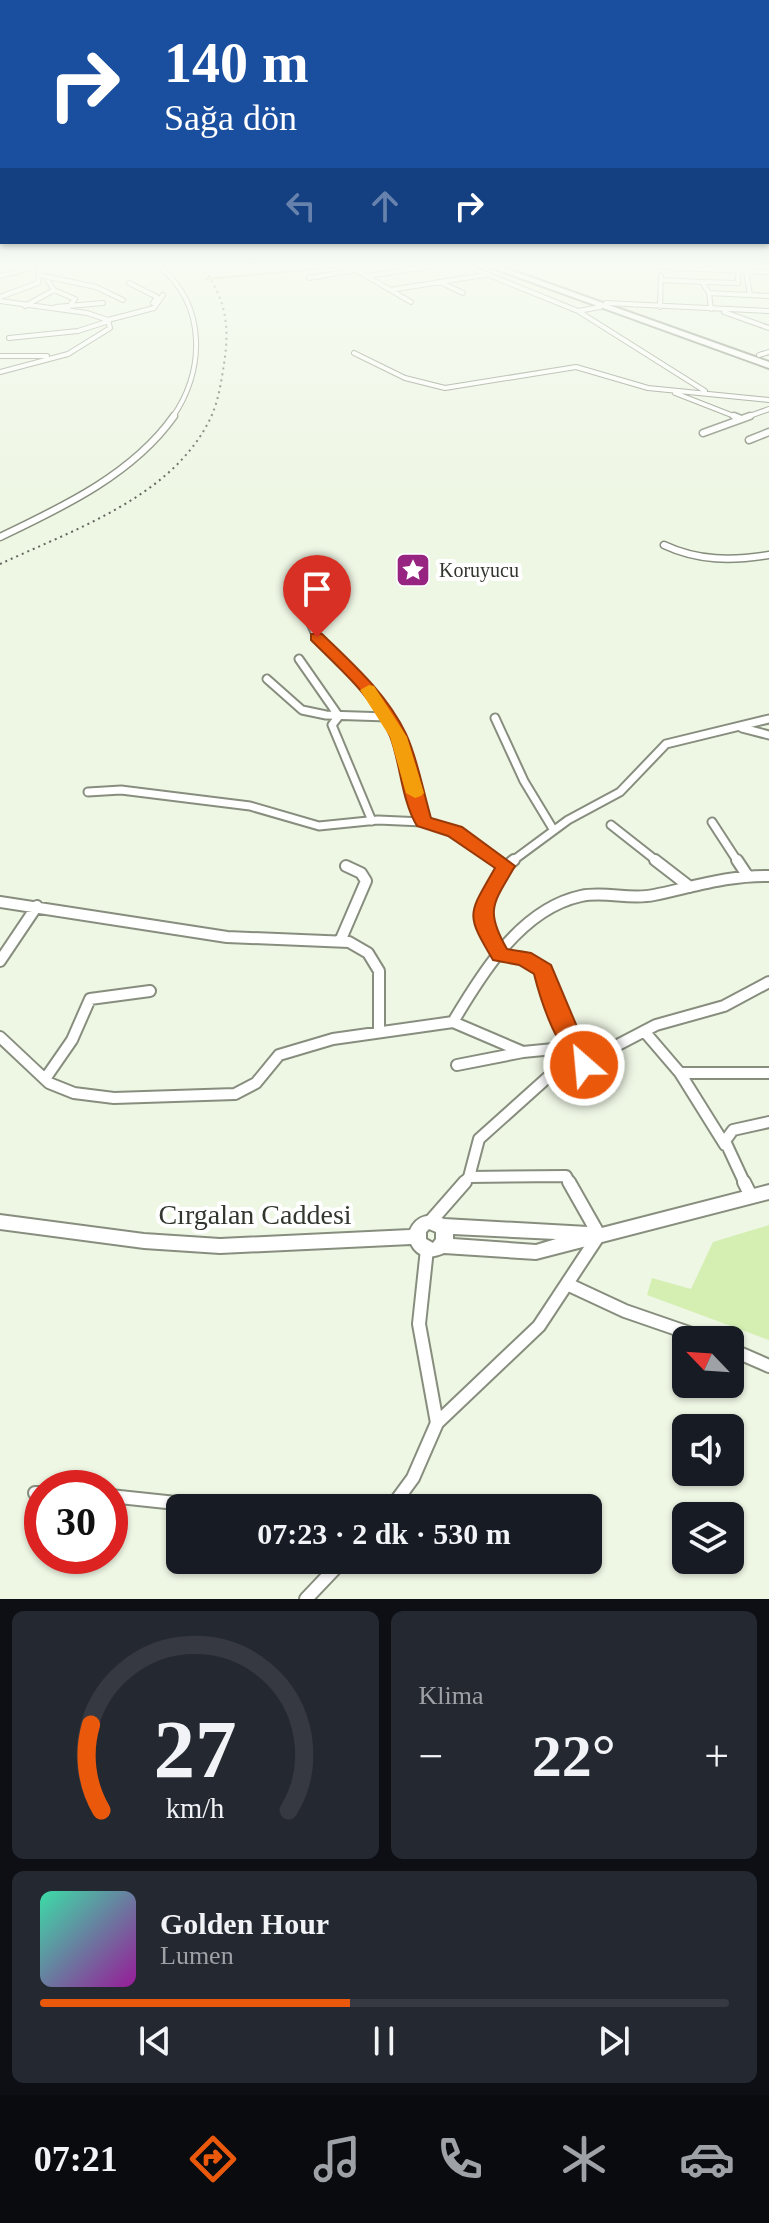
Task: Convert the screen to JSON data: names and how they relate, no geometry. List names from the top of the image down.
{
  "streets": {
    "street": ["Cırgalan Caddesi"]
  },
  "places": {
    "place": ["Koruyucu"]
  },
  "north": "top left",
  "page": {
    "turn": ["140 m", "Sağa dön"],
    "limit": "30",
    "trip": "07:23 · 2 dk · 530 m",
    "tile": "Klima",
    "heat": ["−", "22°", "+"],
    "song": ["Golden Hour", "Lumen"],
    "tabs": "07:21",
    "gauge": ["27", "km/h"]
  }
}
